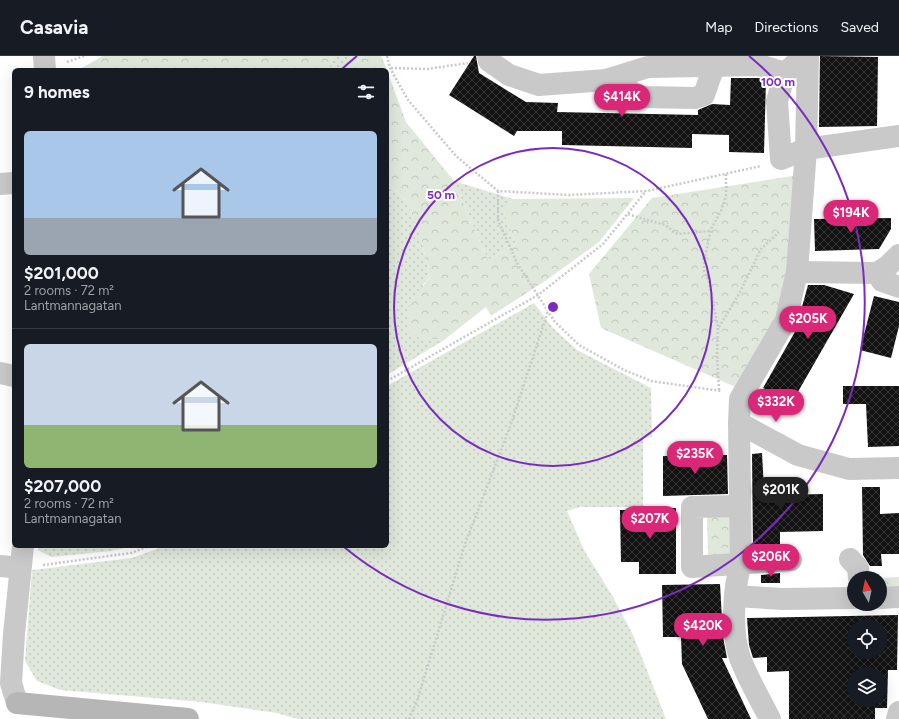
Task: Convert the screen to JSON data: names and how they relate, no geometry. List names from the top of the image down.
{
  "north": "top",
  "page": {
    "header": "Casavia",
    "nav": ["Map", "Directions", "Saved"],
    "heading": "9 homes",
    "price": [
      "$414K",
      "$194K",
      "$205K",
      "$332K",
      "$235K",
      "$201K",
      "$207K",
      "$206K",
      "$420K"
    ],
    "list": [
      {
        "name": "$201,000",
        "note": "2 rooms · 72 m² · Lantmannagatan"
      },
      {
        "name": "$207,000",
        "note": "2 rooms · 72 m² · Lantmannagatan"
      }
    ]
  },
  "rings": ["100 m", "50 m"]
}
